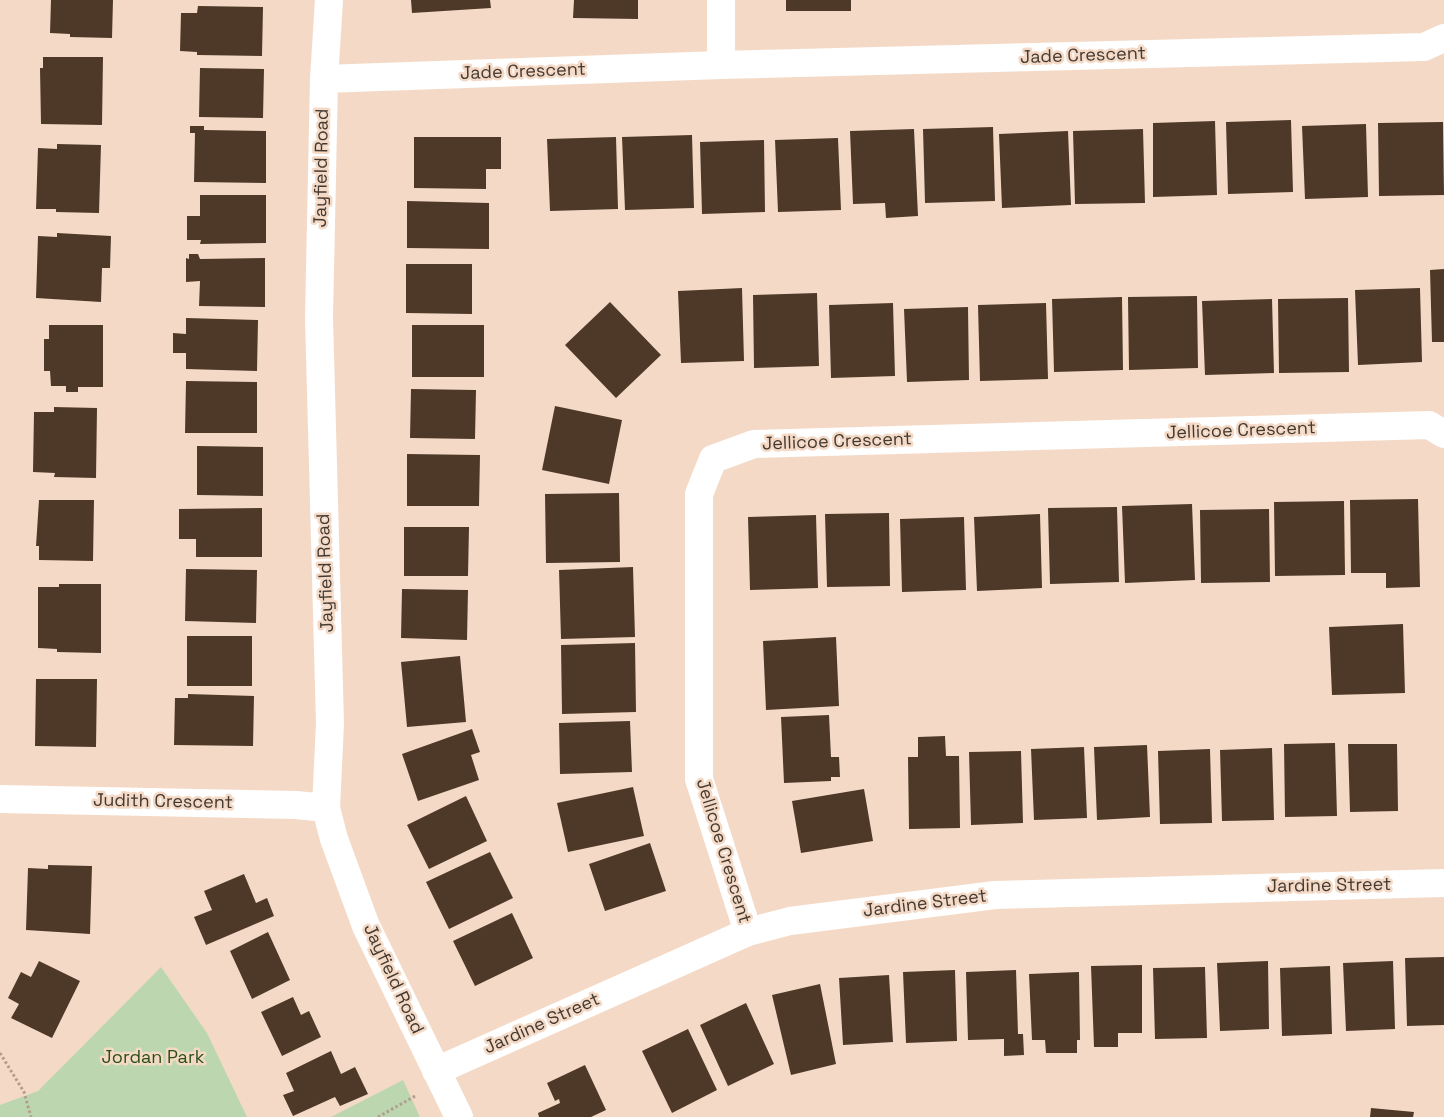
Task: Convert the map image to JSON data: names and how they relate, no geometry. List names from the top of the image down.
{
  "streets": {
    "street": [
      "Jade Crescent",
      "Jayfield Road",
      "Jellicoe Crescent",
      "Judith Crescent",
      "Jardine Street"
    ]
  },
  "crossings": [
    ["Jade Crescent", "Jayfield Road"],
    ["Jayfield Road", "Judith Crescent"],
    ["Jayfield Road", "Jardine Street"],
    ["Jellicoe Crescent", "Jardine Street"]
  ],
  "parks": ["Jordan Park"]
}
